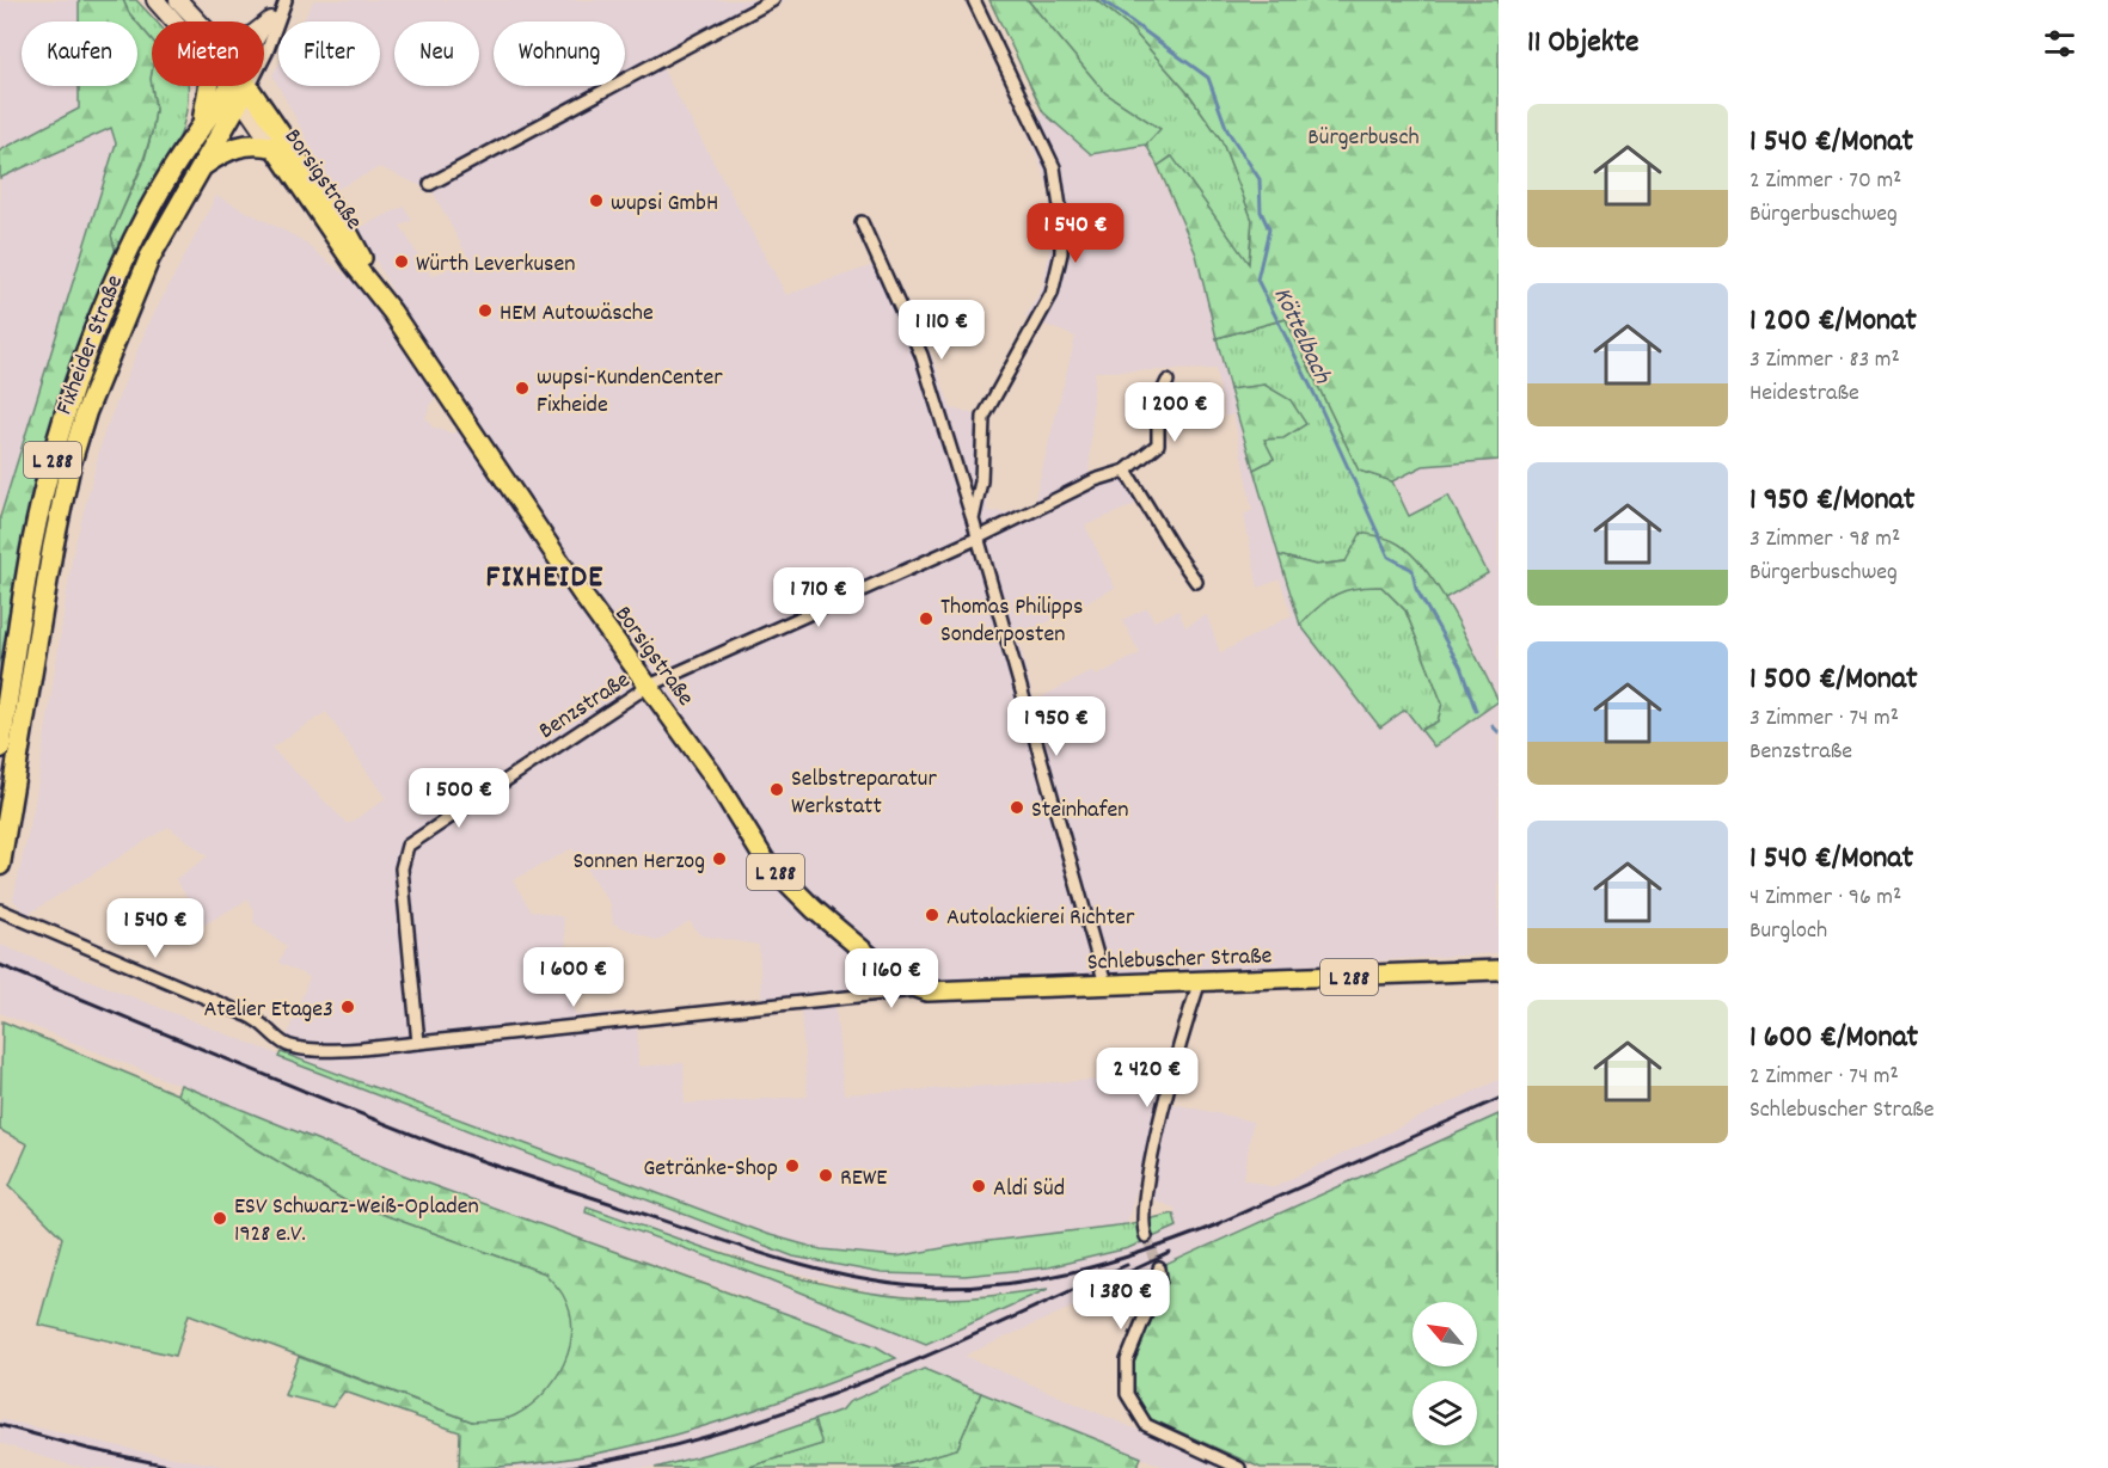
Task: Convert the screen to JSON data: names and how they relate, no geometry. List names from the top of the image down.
{
  "streets": {
    "highway": ["Fixheider Straße", "L 288"],
    "main road": ["Borsigstraße", "Schlebuscher Straße"],
    "street": ["Benzstraße"]
  },
  "crossings": [
    ["Borsigstraße", "Fixheider Straße"],
    ["Borsigstraße", "L 288"],
    ["Borsigstraße", "Benzstraße"],
    ["Borsigstraße", "Schlebuscher Straße"],
    ["Fixheider Straße", "L 288"],
    ["Benzstraße", "Schlebuscher Straße"]
  ],
  "districts": ["FIXHEIDE"],
  "water": ["Köttelbach"],
  "parks": ["Bürgerbusch"],
  "places": [
    "wupsi GmbH",
    "Würth Leverkusen",
    "HEM Autowäsche",
    "wupsi-KundenCenter Fixheide",
    "Thomas Philipps Sonderposten",
    "Selbstreparatur Werkstatt",
    "Steinhafen",
    "Sonnen Herzog",
    "Autolackierei Richter",
    "Atelier Etage3",
    "Getränke-Shop",
    "REWE",
    "Aldi Süd",
    "ESV Schwarz-Weiß-Opladen 1928 e.V."
  ],
  "north": "top left",
  "page": {
    "heading": "11 Objekte",
    "chip": [
      "Kaufen",
      "Mieten",
      "Filter",
      "Neu",
      "Wohnung"
    ],
    "list": [
      {
        "name": "1 540 €/Monat",
        "note": "2 Zimmer · 70 m² · Bürgerbuschweg"
      },
      {
        "name": "1 200 €/Monat",
        "note": "3 Zimmer · 83 m² · Heidestraße"
      },
      {
        "name": "1 950 €/Monat",
        "note": "3 Zimmer · 98 m² · Bürgerbuschweg"
      },
      {
        "name": "1 500 €/Monat",
        "note": "3 Zimmer · 74 m² · Benzstraße"
      },
      {
        "name": "1 540 €/Monat",
        "note": "4 Zimmer · 96 m² · Burgloch"
      },
      {
        "name": "1 600 €/Monat",
        "note": "2 Zimmer · 74 m² · Schlebuscher Straße"
      }
    ],
    "price": [
      "1 540 €",
      "1 110 €",
      "1 200 €",
      "1 710 €",
      "1 950 €",
      "1 500 €",
      "1 540 €",
      "1 600 €",
      "1 160 €",
      "2 420 €",
      "1 380 €"
    ]
  }
}
